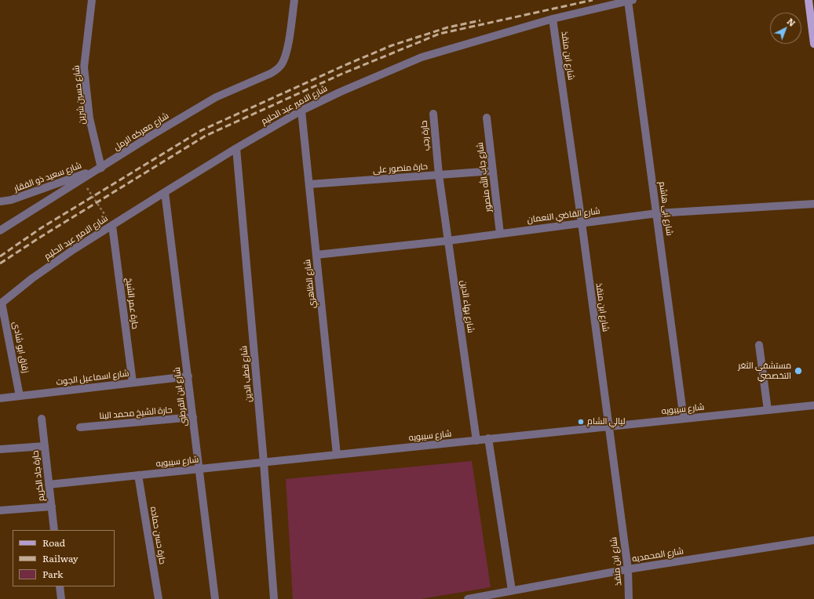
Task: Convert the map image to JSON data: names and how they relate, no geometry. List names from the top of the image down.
{
  "streets": {
    "street": [
      "شارع ابن منقذ",
      "شارع حسين شرين",
      "شارع الامير عبد الحليم",
      "شارع معركه الرمل",
      "حارة رجب",
      "حارة منصور على",
      "شارع سعيد ذو الفقار",
      "شارع جاب الله منصور",
      "شارع ابى هاشم",
      "شارع القاضي النعمان",
      "شارع الظاهري",
      "حارة عمر الشيخ",
      "شارع بهاء الدين",
      "زقاق ابو شادى",
      "شارع قطب الدين",
      "شارع اسماعيل الجوت",
      "شارع ابن القرطبى",
      "شارع سيبويه",
      "حارة الشيخ محمد البنا",
      "حارة جاد الكريم",
      "حارة حسن حماده",
      "شارع المحمديه"
    ]
  },
  "crossings": [
    ["شارع ابن منقذ", "شارع الامير عبد الحليم"],
    ["شارع ابن منقذ", "شارع القاضي النعمان"],
    ["شارع ابن منقذ", "شارع سيبويه"],
    ["شارع ابن منقذ", "شارع المحمديه"],
    ["شارع حسين شرين", "شارع معركه الرمل"],
    ["شارع حسين شرين", "شارع سعيد ذو الفقار"],
    ["شارع الامير عبد الحليم", "شارع ابى هاشم"],
    ["شارع الامير عبد الحليم", "شارع الظاهري"],
    ["شارع الامير عبد الحليم", "حارة عمر الشيخ"],
    ["شارع الامير عبد الحليم", "زقاق ابو شادى"],
    ["شارع الامير عبد الحليم", "شارع قطب الدين"],
    ["شارع الامير عبد الحليم", "شارع ابن القرطبى"],
    ["شارع معركه الرمل", "شارع سعيد ذو الفقار"],
    ["حارة رجب", "حارة منصور على"],
    ["حارة رجب", "شارع بهاء الدين"],
    ["حارة منصور على", "شارع جاب الله منصور"],
    ["حارة منصور على", "شارع الظاهري"],
    ["حارة منصور على", "شارع بهاء الدين"],
    ["شارع جاب الله منصور", "شارع القاضي النعمان"],
    ["شارع ابى هاشم", "شارع القاضي النعمان"],
    ["شارع ابى هاشم", "شارع سيبويه"],
    ["شارع القاضي النعمان", "شارع الظاهري"],
    ["شارع القاضي النعمان", "شارع بهاء الدين"],
    ["شارع الظاهري", "شارع سيبويه"],
    ["حارة عمر الشيخ", "شارع اسماعيل الجوت"],
    ["شارع بهاء الدين", "شارع سيبويه"],
    ["زقاق ابو شادى", "شارع اسماعيل الجوت"],
    ["شارع قطب الدين", "شارع سيبويه"],
    ["شارع اسماعيل الجوت", "شارع ابن القرطبى"],
    ["شارع ابن القرطبى", "شارع سيبويه"],
    ["شارع ابن القرطبى", "حارة الشيخ محمد البنا"],
    ["شارع سيبويه", "حارة جاد الكريم"],
    ["شارع سيبويه", "حارة حسن حماده"]
  ],
  "places": ["مستشفى الثغر التخصصي", "ليالي الشام"],
  "legend": ["Road", "Railway", "Park"],
  "north": "top right"
}
